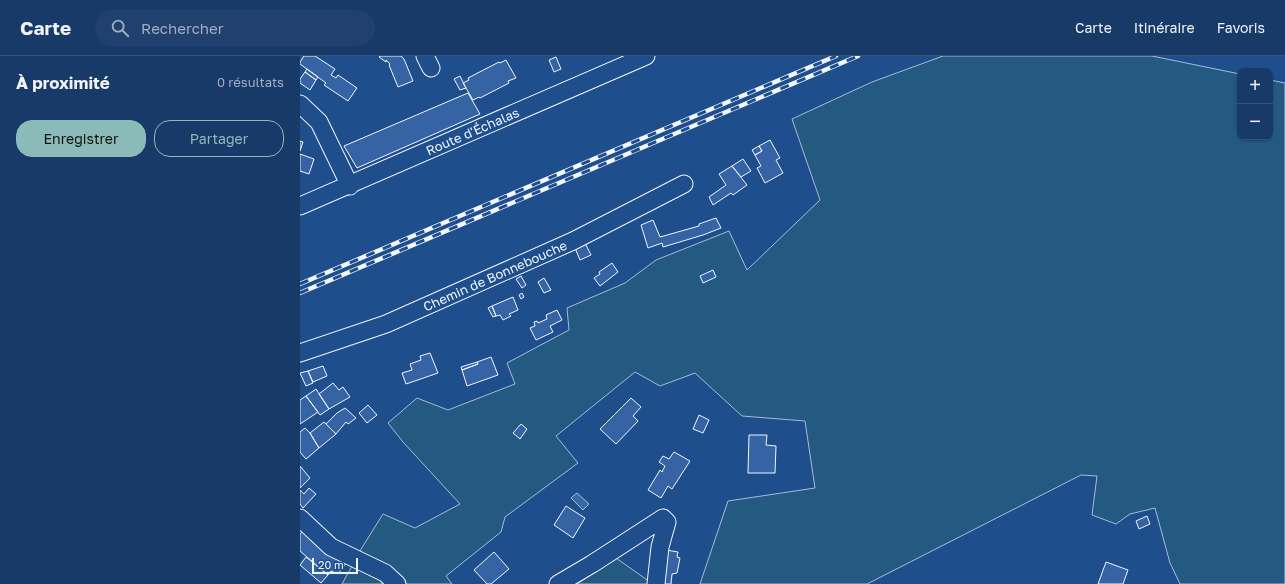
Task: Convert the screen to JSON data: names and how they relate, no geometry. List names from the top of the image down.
{
  "streets": {
    "street": ["Route d'Échalas", "Chemin de Bonnebouche"]
  },
  "scale_bar": "20 m",
  "page": {
    "header": "Carte",
    "search": "Rechercher",
    "nav": ["Carte", "Itinéraire", "Favoris"],
    "heading": ["À proximité", "0 résultats"],
    "map_buttons": ["+", "−"],
    "buttons": ["Enregistrer", "Partager"],
    "scale": "20 m"
  }
}
